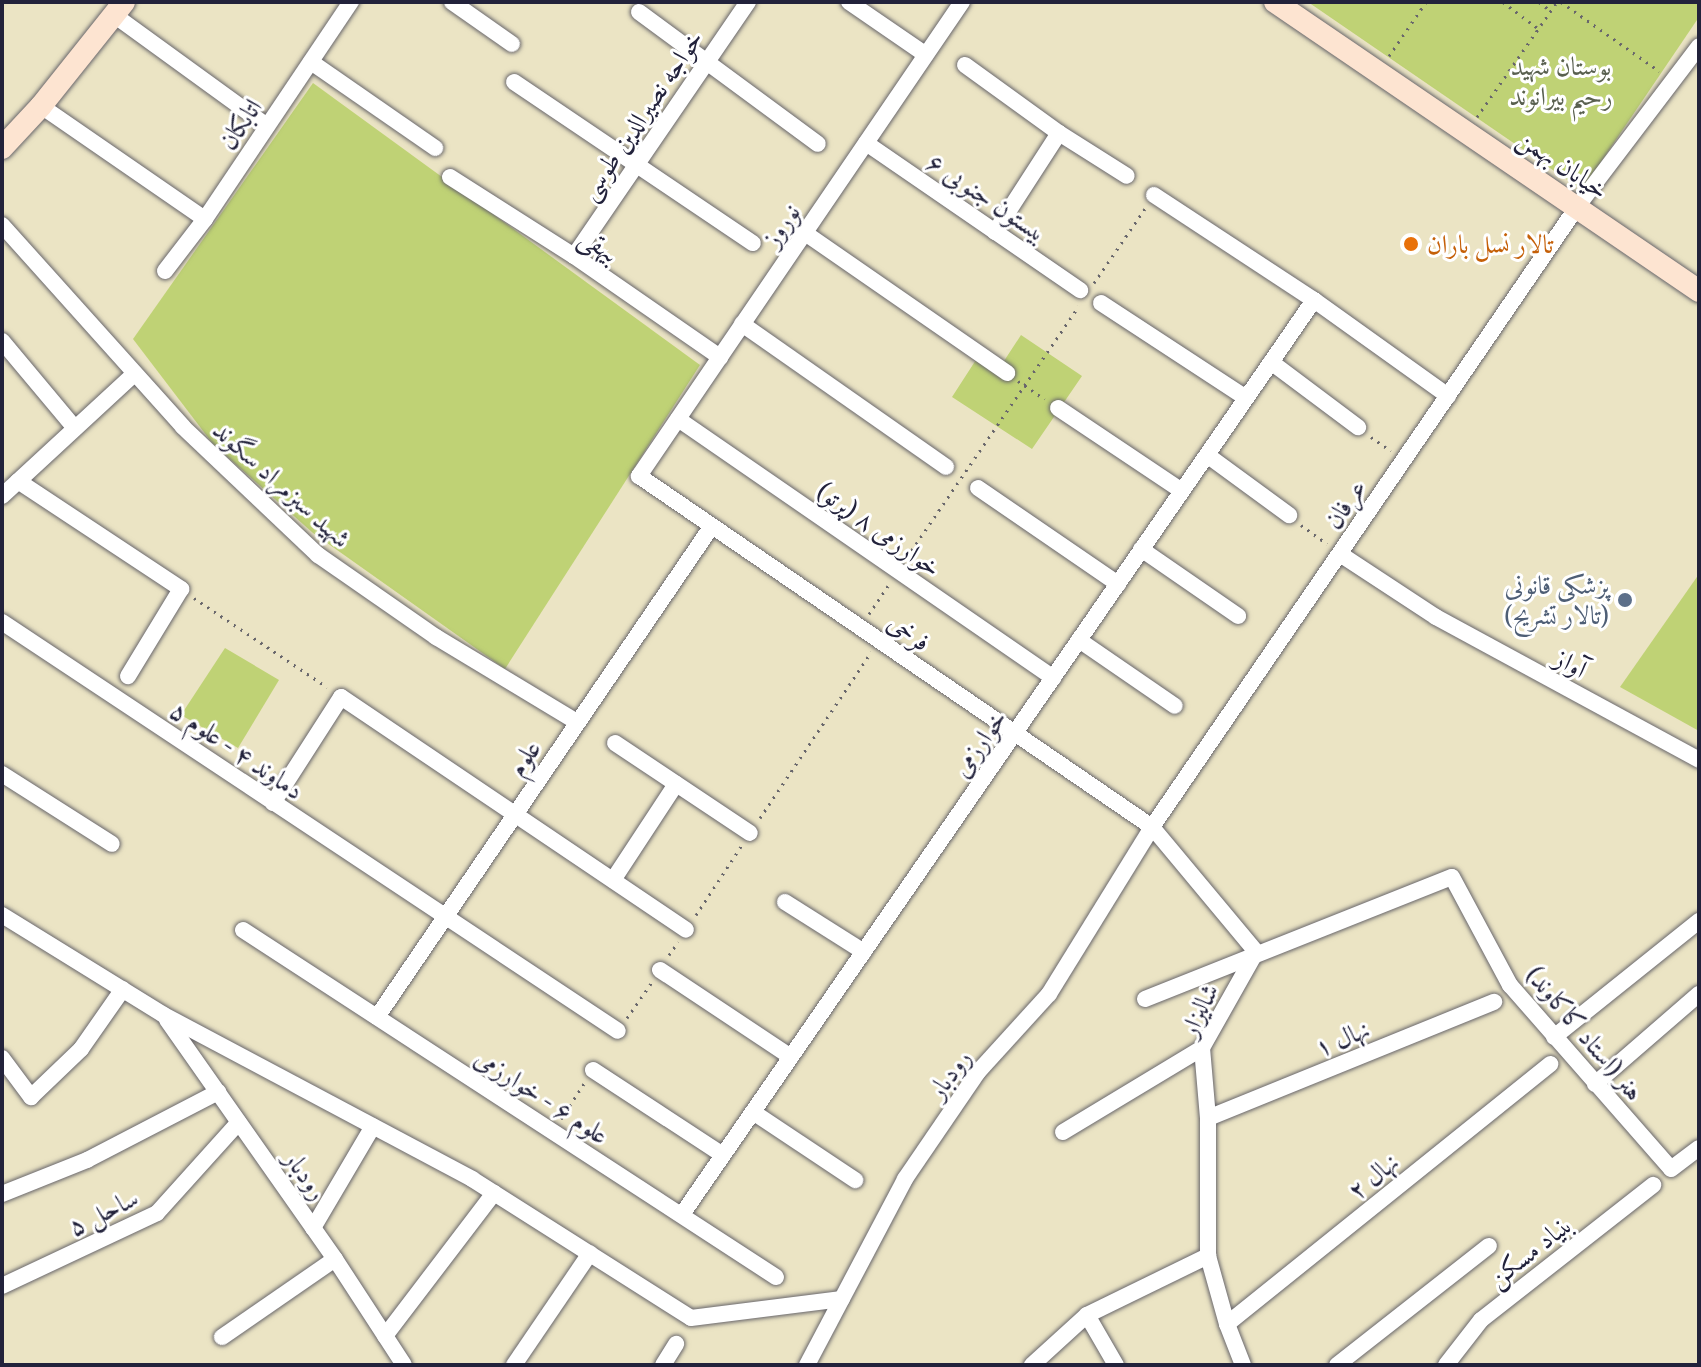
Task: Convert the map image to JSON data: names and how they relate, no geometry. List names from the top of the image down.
{
  "streets": {
    "street": [
      "خواجه نصیرالدین طوسی",
      "اتابکان",
      "خیابان بهمن",
      "بیستون جنوبی ۶",
      "نوروز",
      "بیهقی",
      "شهید سبزمراد سگوند",
      "عرفان",
      "خوارزمی ۸ (پرتو)",
      "فرخی",
      "آواز",
      "خوارزمی",
      "دماوند ۴ - علوم ۵",
      "علوم",
      "شالیزار",
      "هنر (استاد کاکاوند)",
      "نهال ۱",
      "رودبار",
      "علوم ۶ - خوارزمی",
      "نهال ۲",
      "ساحل ۵",
      "بنیاد مسکن"
    ]
  },
  "crossings": [
    ["خواجه نصیرالدین طوسی", "بیهقی"],
    ["خیابان بهمن", "عرفان"],
    ["بیستون جنوبی ۶", "نوروز"],
    ["نوروز", "بیهقی"],
    ["نوروز", "خوارزمی ۸ (پرتو)"],
    ["نوروز", "فرخی"],
    ["شهید سبزمراد سگوند", "علوم"],
    ["عرفان", "فرخی"],
    ["عرفان", "آواز"],
    ["عرفان", "رودبار"],
    ["خوارزمی ۸ (پرتو)", "خوارزمی"],
    ["فرخی", "خوارزمی"],
    ["فرخی", "علوم"],
    ["فرخی", "رودبار"],
    ["خوارزمی", "علوم ۶ - خوارزمی"],
    ["دماوند ۴ - علوم ۵", "علوم"],
    ["علوم", "علوم ۶ - خوارزمی"],
    ["شالیزار", "هنر (استاد کاکاوند)"],
    ["شالیزار", "نهال ۱"],
    ["شالیزار", "نهال ۲"],
    ["رودبار", "ساحل ۵"]
  ],
  "parks": ["بوستان شهید رحیم بیرانوند"],
  "places": ["تالار نسل باران", "پزشکی قانونی (تالار تشریح)"]
}
